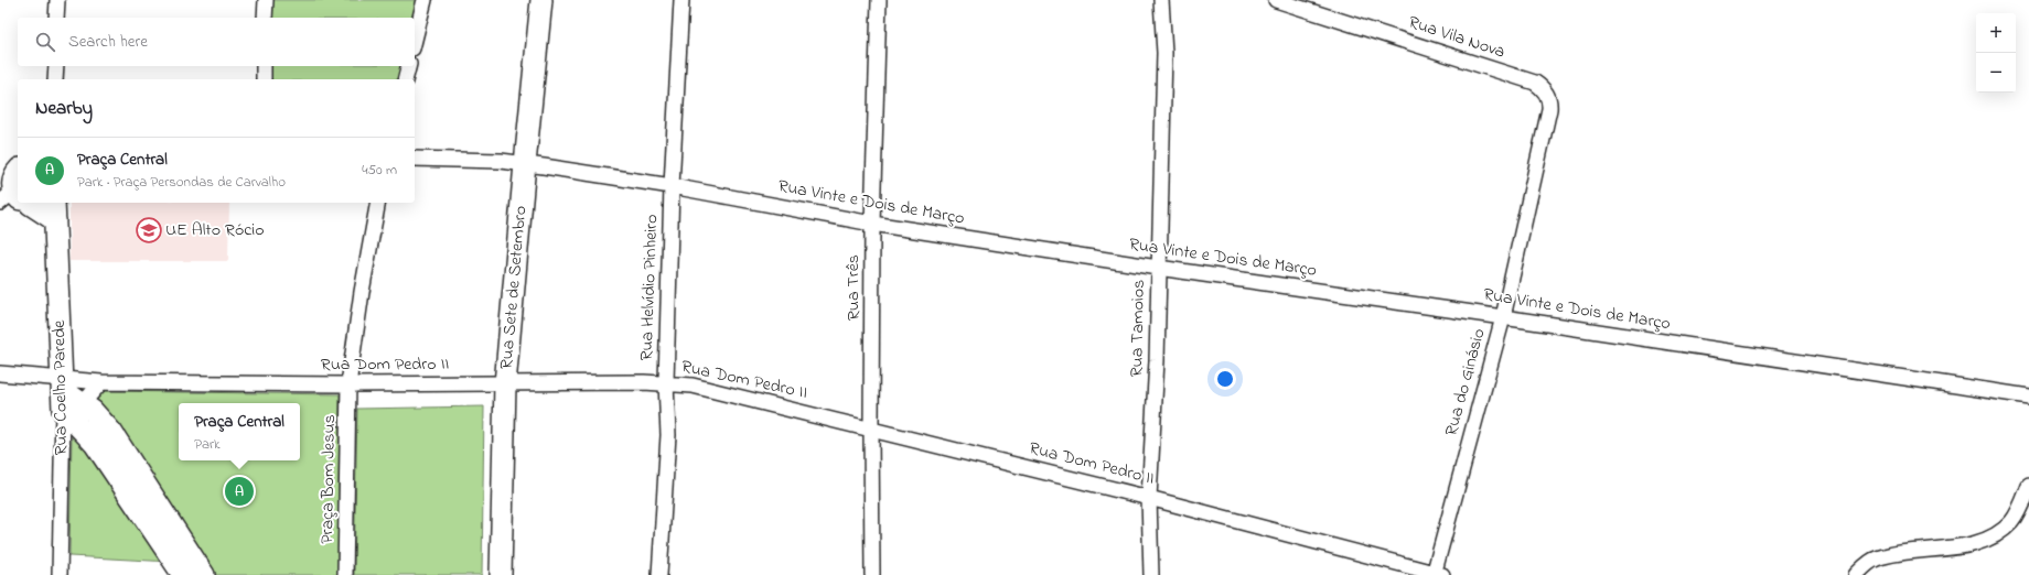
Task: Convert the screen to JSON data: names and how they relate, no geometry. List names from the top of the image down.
{
  "streets": {
    "street": [
      "Rua Vila Nova",
      "Rua Vinte e Dois de Março",
      "Rua Sete de Setembro",
      "Rua Helvídio Pinheiro",
      "Rua Três",
      "Rua Tamoios",
      "Rua Dom Pedro II",
      "Rua do Ginásio",
      "Rua Coelho Parede",
      "Praça Bom Jesus"
    ]
  },
  "crossings": [
    ["Rua Vila Nova", "Rua do Ginásio"],
    ["Rua Vinte e Dois de Março", "Rua Sete de Setembro"],
    ["Rua Vinte e Dois de Março", "Rua Helvídio Pinheiro"],
    ["Rua Vinte e Dois de Março", "Rua Três"],
    ["Rua Vinte e Dois de Março", "Rua Tamoios"],
    ["Rua Vinte e Dois de Março", "Rua do Ginásio"],
    ["Rua Sete de Setembro", "Rua Dom Pedro II"],
    ["Rua Helvídio Pinheiro", "Rua Dom Pedro II"],
    ["Rua Três", "Rua Dom Pedro II"],
    ["Rua Tamoios", "Rua Dom Pedro II"],
    ["Rua Dom Pedro II", "Rua do Ginásio"],
    ["Rua Dom Pedro II", "Rua Coelho Parede"],
    ["Rua Dom Pedro II", "Praça Bom Jesus"]
  ],
  "places": {
    "school or university": ["UE Alto Rócio"]
  },
  "page": {
    "map_buttons": ["+", "−"],
    "search": "Search here",
    "heading": "Nearby",
    "list": [
      {
        "mark": "A",
        "name": "Praça Central",
        "note": "Park · Praça Persondas de Carvalho",
        "value": "450 m"
      }
    ],
    "popup": ["Praça Central", "Park"],
    "pins": "A"
  }
}
